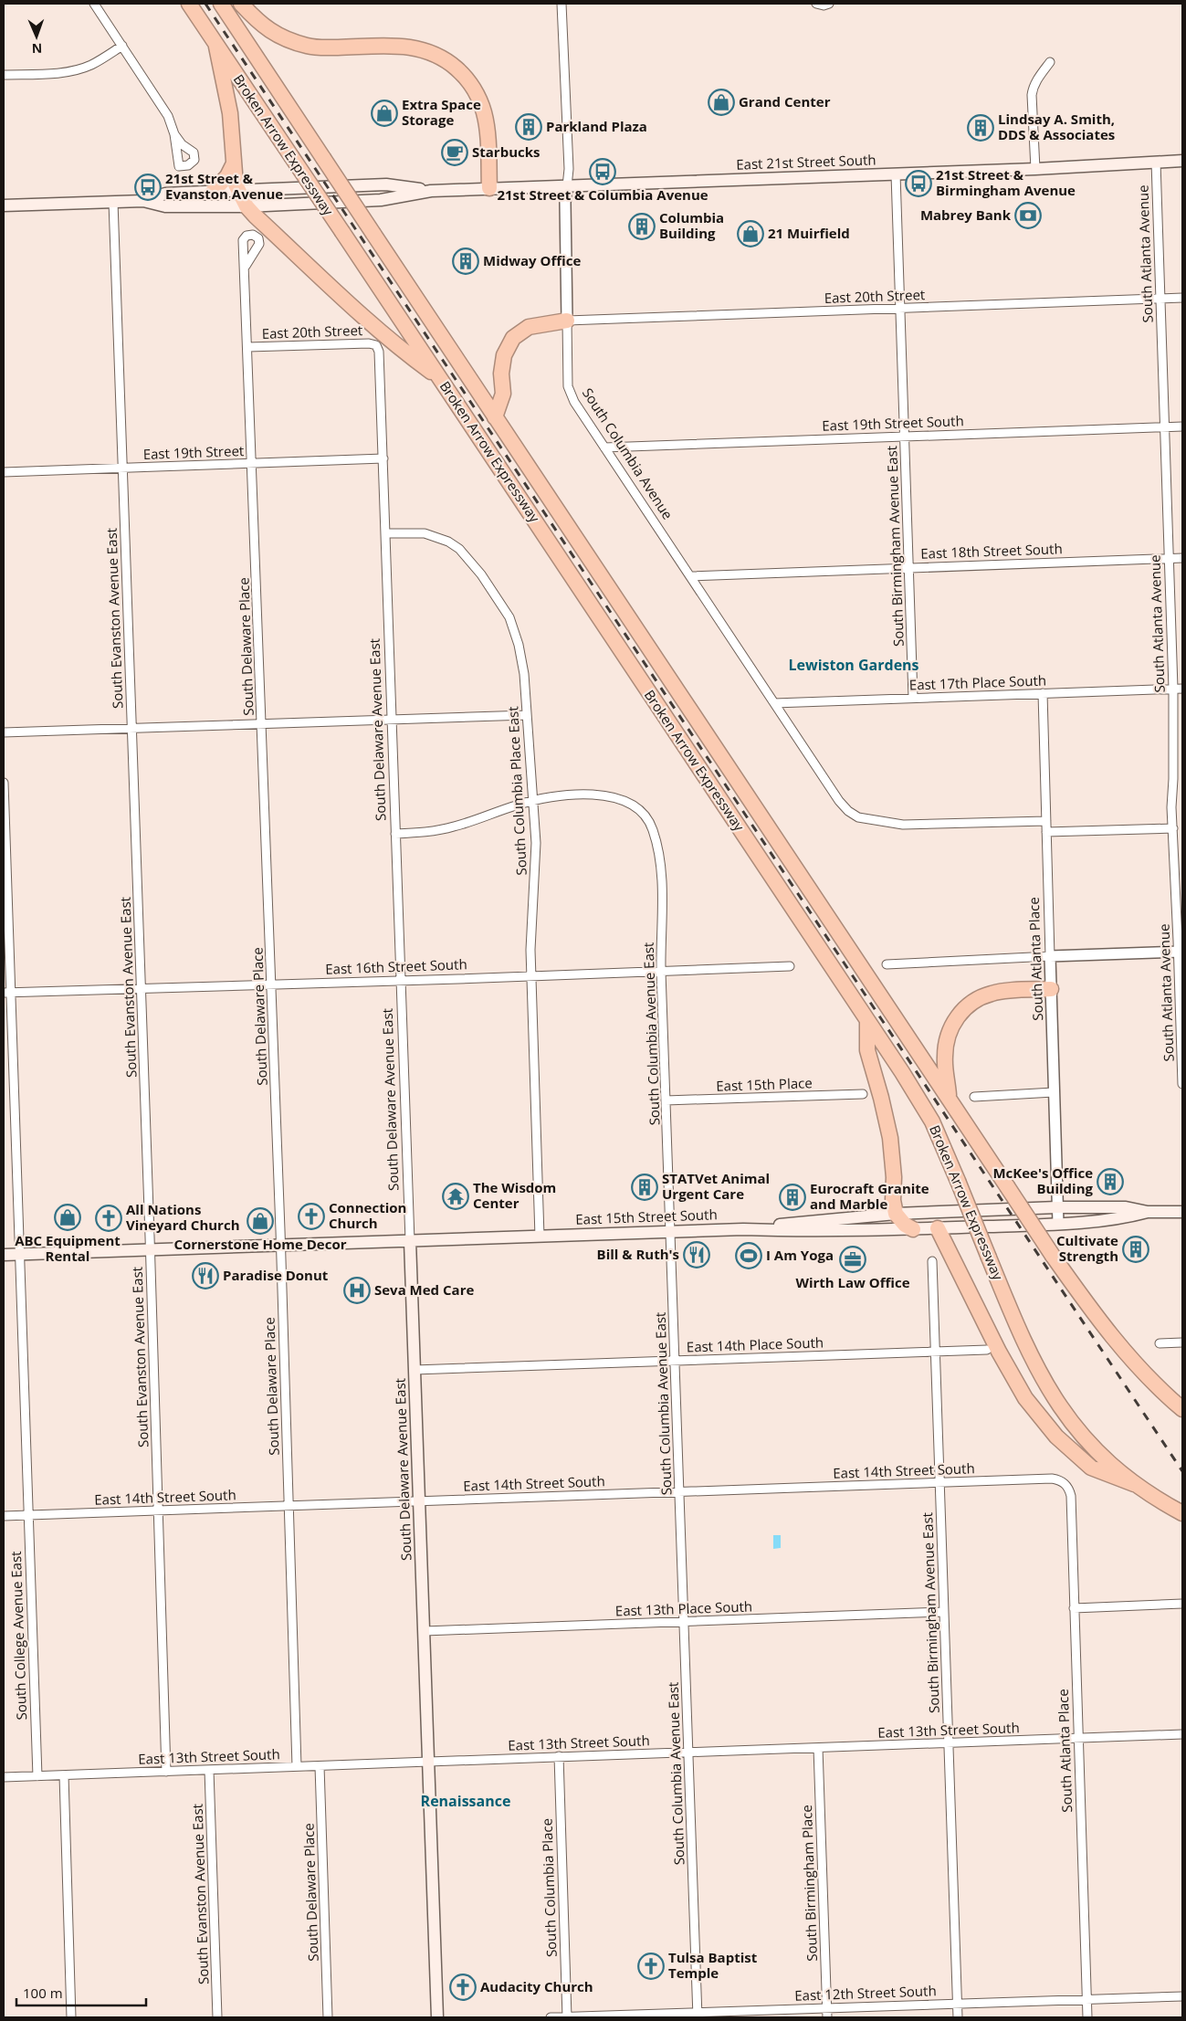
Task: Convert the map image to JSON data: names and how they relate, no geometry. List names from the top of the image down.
{
  "streets": {
    "highway": ["Broken Arrow Expressway"],
    "main road": ["East 21st Street South", "South Delaware Avenue East", "East 15th Street South"],
    "street": [
      "South Atlanta Avenue",
      "East 20th Street",
      "East 19th Street South",
      "East 19th Street",
      "South Columbia Avenue",
      "South Birmingham Avenue East",
      "East 18th Street South",
      "South Evanston Avenue East",
      "South Delaware Place",
      "East 17th Place South",
      "South Columbia Place East",
      "South Atlanta Place",
      "East 16th Street South",
      "South Columbia Avenue East",
      "East 15th Place",
      "East 14th Place South",
      "East 14th Street South",
      "East 13th Place South",
      "South College Avenue East",
      "East 13th Street South",
      "South Birmingham Place",
      "South Columbia Place",
      "East 12th Street South"
    ]
  },
  "crossings": [
    ["East 21st Street South", "South Atlanta Avenue"],
    ["East 21st Street South", "South Columbia Avenue"],
    ["East 21st Street South", "South Birmingham Avenue East"],
    ["East 21st Street South", "South Evanston Avenue East"],
    ["South Atlanta Avenue", "East 20th Street"],
    ["South Atlanta Avenue", "East 19th Street South"],
    ["South Atlanta Avenue", "East 18th Street South"],
    ["South Atlanta Avenue", "East 17th Place South"],
    ["East 20th Street", "South Columbia Avenue"],
    ["East 20th Street", "South Birmingham Avenue East"],
    ["East 20th Street", "South Delaware Place"],
    ["East 20th Street", "South Delaware Avenue East"],
    ["East 19th Street South", "South Columbia Avenue"],
    ["East 19th Street South", "South Birmingham Avenue East"],
    ["East 19th Street", "South Evanston Avenue East"],
    ["East 19th Street", "South Delaware Place"],
    ["East 19th Street", "South Delaware Avenue East"],
    ["South Columbia Avenue", "East 18th Street South"],
    ["South Columbia Avenue", "East 17th Place South"],
    ["South Columbia Avenue", "South Atlanta Place"],
    ["South Birmingham Avenue East", "East 18th Street South"],
    ["South Birmingham Avenue East", "East 17th Place South"],
    ["South Birmingham Avenue East", "East 14th Place South"],
    ["South Birmingham Avenue East", "East 14th Street South"],
    ["South Birmingham Avenue East", "East 13th Place South"],
    ["South Birmingham Avenue East", "East 13th Street South"],
    ["South Birmingham Avenue East", "East 12th Street South"],
    ["South Evanston Avenue East", "East 16th Street South"],
    ["South Evanston Avenue East", "East 15th Street South"],
    ["South Evanston Avenue East", "East 14th Street South"],
    ["South Evanston Avenue East", "East 13th Street South"],
    ["South Delaware Place", "East 16th Street South"],
    ["South Delaware Place", "East 15th Street South"],
    ["South Delaware Place", "East 14th Street South"],
    ["South Delaware Place", "East 13th Street South"],
    ["East 17th Place South", "South Atlanta Place"],
    ["South Delaware Avenue East", "South Columbia Place East"],
    ["South Delaware Avenue East", "East 16th Street South"],
    ["South Delaware Avenue East", "East 15th Street South"],
    ["South Delaware Avenue East", "East 14th Place South"],
    ["South Delaware Avenue East", "East 14th Street South"],
    ["South Delaware Avenue East", "East 13th Place South"],
    ["South Delaware Avenue East", "East 13th Street South"],
    ["South Columbia Place East", "East 16th Street South"],
    ["South Columbia Place East", "South Columbia Avenue East"],
    ["South Columbia Place East", "East 15th Street South"],
    ["South Atlanta Place", "East 15th Street South"],
    ["South Atlanta Place", "East 14th Street South"],
    ["South Atlanta Place", "East 13th Street South"],
    ["South Atlanta Place", "East 12th Street South"],
    ["East 16th Street South", "South Columbia Avenue East"],
    ["East 16th Street South", "South College Avenue East"],
    ["South Columbia Avenue East", "East 15th Place"],
    ["South Columbia Avenue East", "East 15th Street South"],
    ["South Columbia Avenue East", "East 14th Place South"],
    ["South Columbia Avenue East", "East 14th Street South"],
    ["South Columbia Avenue East", "East 13th Place South"],
    ["South Columbia Avenue East", "East 13th Street South"],
    ["South Columbia Avenue East", "East 12th Street South"],
    ["East 15th Street South", "South College Avenue East"],
    ["East 14th Street South", "South College Avenue East"],
    ["South College Avenue East", "East 13th Street South"],
    ["East 13th Street South", "South Birmingham Place"],
    ["East 13th Street South", "South Columbia Place"],
    ["South Birmingham Place", "East 12th Street South"],
    ["South Columbia Place", "East 12th Street South"]
  ],
  "districts": ["Lewiston Gardens", "Renaissance"],
  "places": {
    "shop": [
      "Grand Center",
      "Extra Space Storage",
      "21 Muirfield",
      "ABC Equipment Rental",
      "Cornerstone Home Decor"
    ],
    "building": [
      "Parkland Plaza",
      "Lindsay A. Smith, DDS & Associates",
      "Columbia Building",
      "Midway Office",
      "McKee's Office Building",
      "STATVet Animal Urgent Care",
      "Eurocraft Granite and Marble",
      "Cultivate Strength"
    ],
    "cafe": ["Starbucks"],
    "bus stop": ["21st Street & Columbia Avenue", "21st Street & Birmingham Avenue", "21st Street & Evanston Avenue"],
    "bank": ["Mabrey Bank"],
    "temple": ["The Wisdom Center"],
    "church": [
      "Connection Church",
      "All Nations Vineyard Church",
      "Tulsa Baptist Temple",
      "Audacity Church"
    ],
    "restaurant": ["Bill & Ruth's", "Paradise Donut"],
    "sports": ["I Am Yoga"],
    "office": ["Wirth Law Office"],
    "hospital": ["Seva Med Care"]
  },
  "scale_bar": "100 m",
  "north": "bottom"
}
